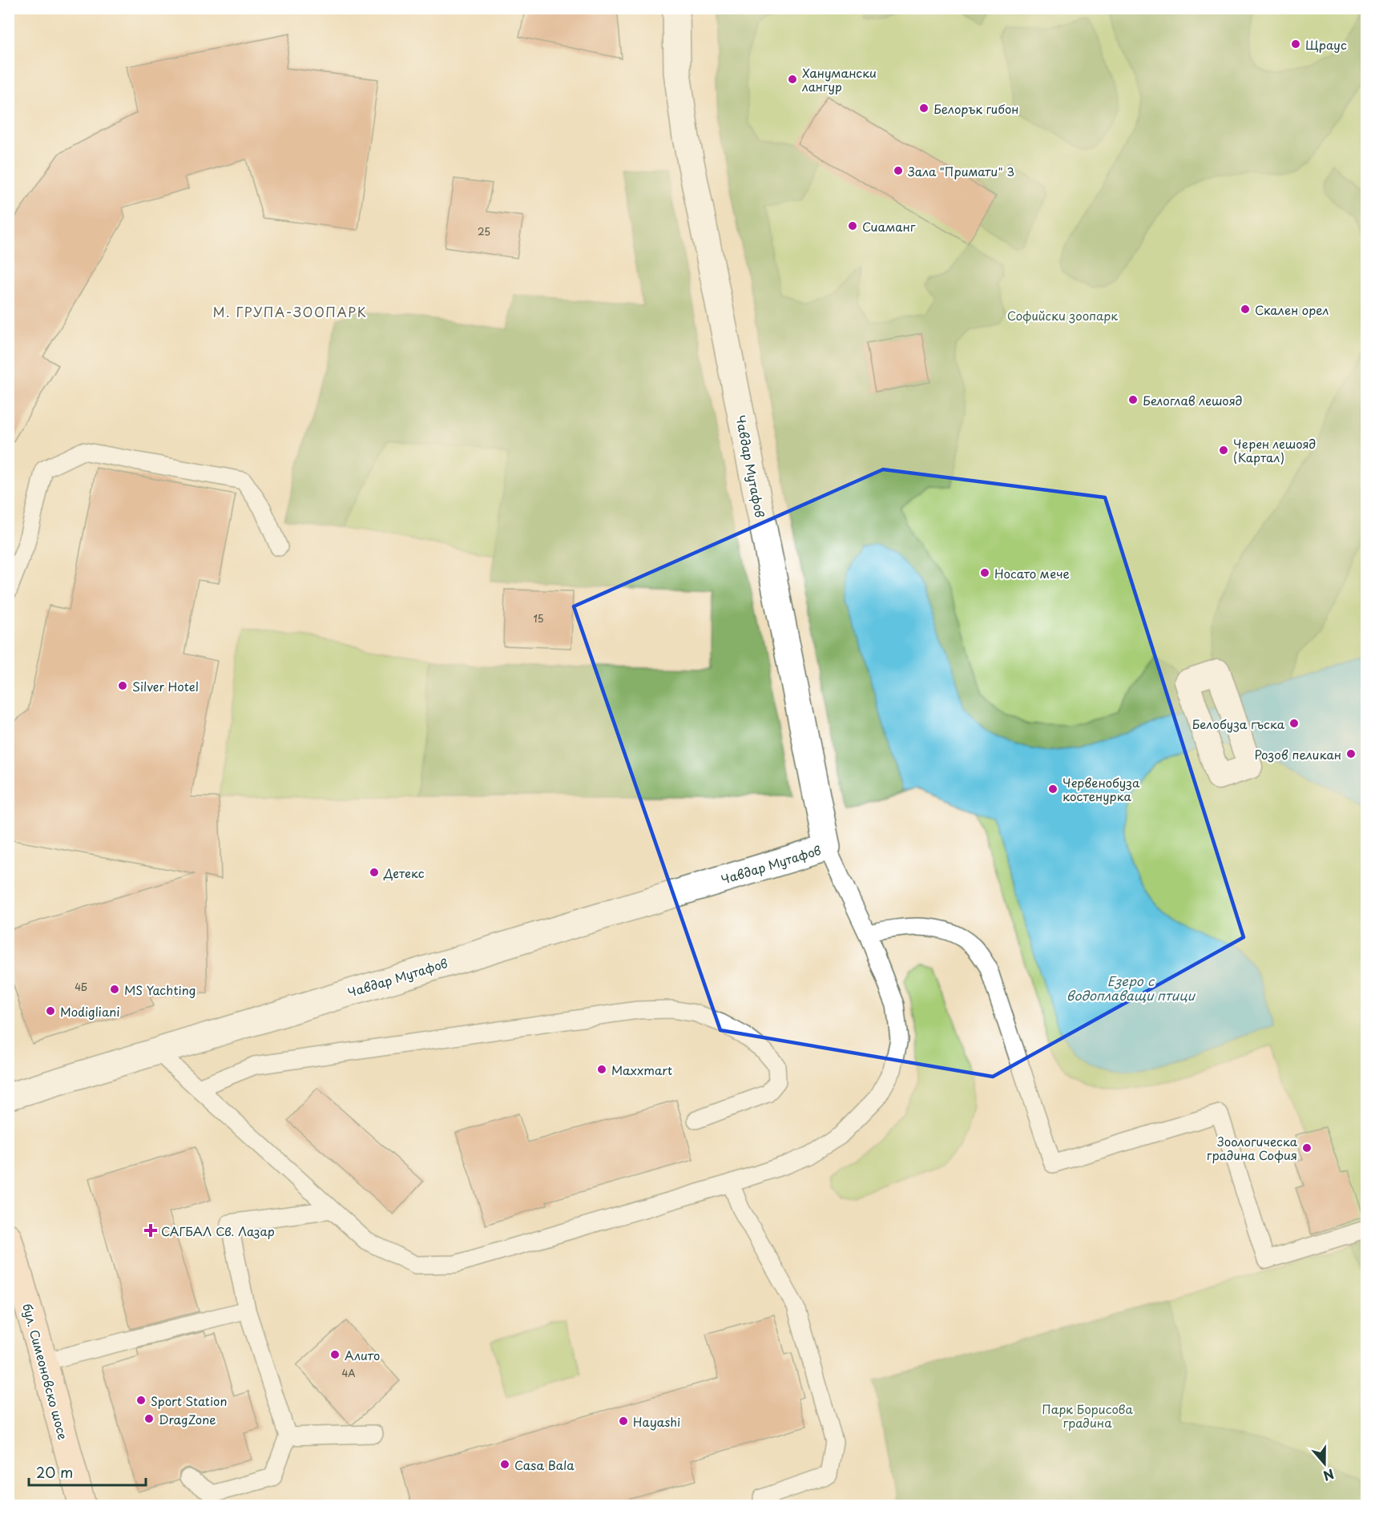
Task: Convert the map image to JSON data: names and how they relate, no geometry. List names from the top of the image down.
{
  "streets": {
    "main road": ["бул. Симеоновско шосе"],
    "street": ["Чавдар Мутафов"]
  },
  "districts": ["М. ГРУПА-ЗООПАРК"],
  "water": ["Езеро с водоплаващи птици"],
  "parks": ["Софийски зоопарк", "Парк Борисова градина"],
  "places": {
    "other": [
      "Щраус",
      "Ханумански лангур",
      "Белорък гибон",
      "Зала \"Примати\" 3",
      "Сиаманг",
      "Скален орел",
      "Белоглав лешояд",
      "Черен лешояд (Картал)",
      "Носато мече",
      "Silver Hotel",
      "Белобуза гъска",
      "Розов пеликан",
      "Червенобуза костенурка",
      "Детекс",
      "MS Yachting",
      "Modigliani",
      "Maxxmart",
      "Зоологическа градина София",
      "Алито",
      "Sport Station",
      "DragZone",
      "Hayashi",
      "Casa Bala"
    ],
    "health": ["САГБАЛ Св. Лазар"]
  },
  "house_numbers": [
    "25",
    "15",
    "4Б",
    "4А"
  ],
  "scale_bar": "20 m",
  "north": "bottom"
}
